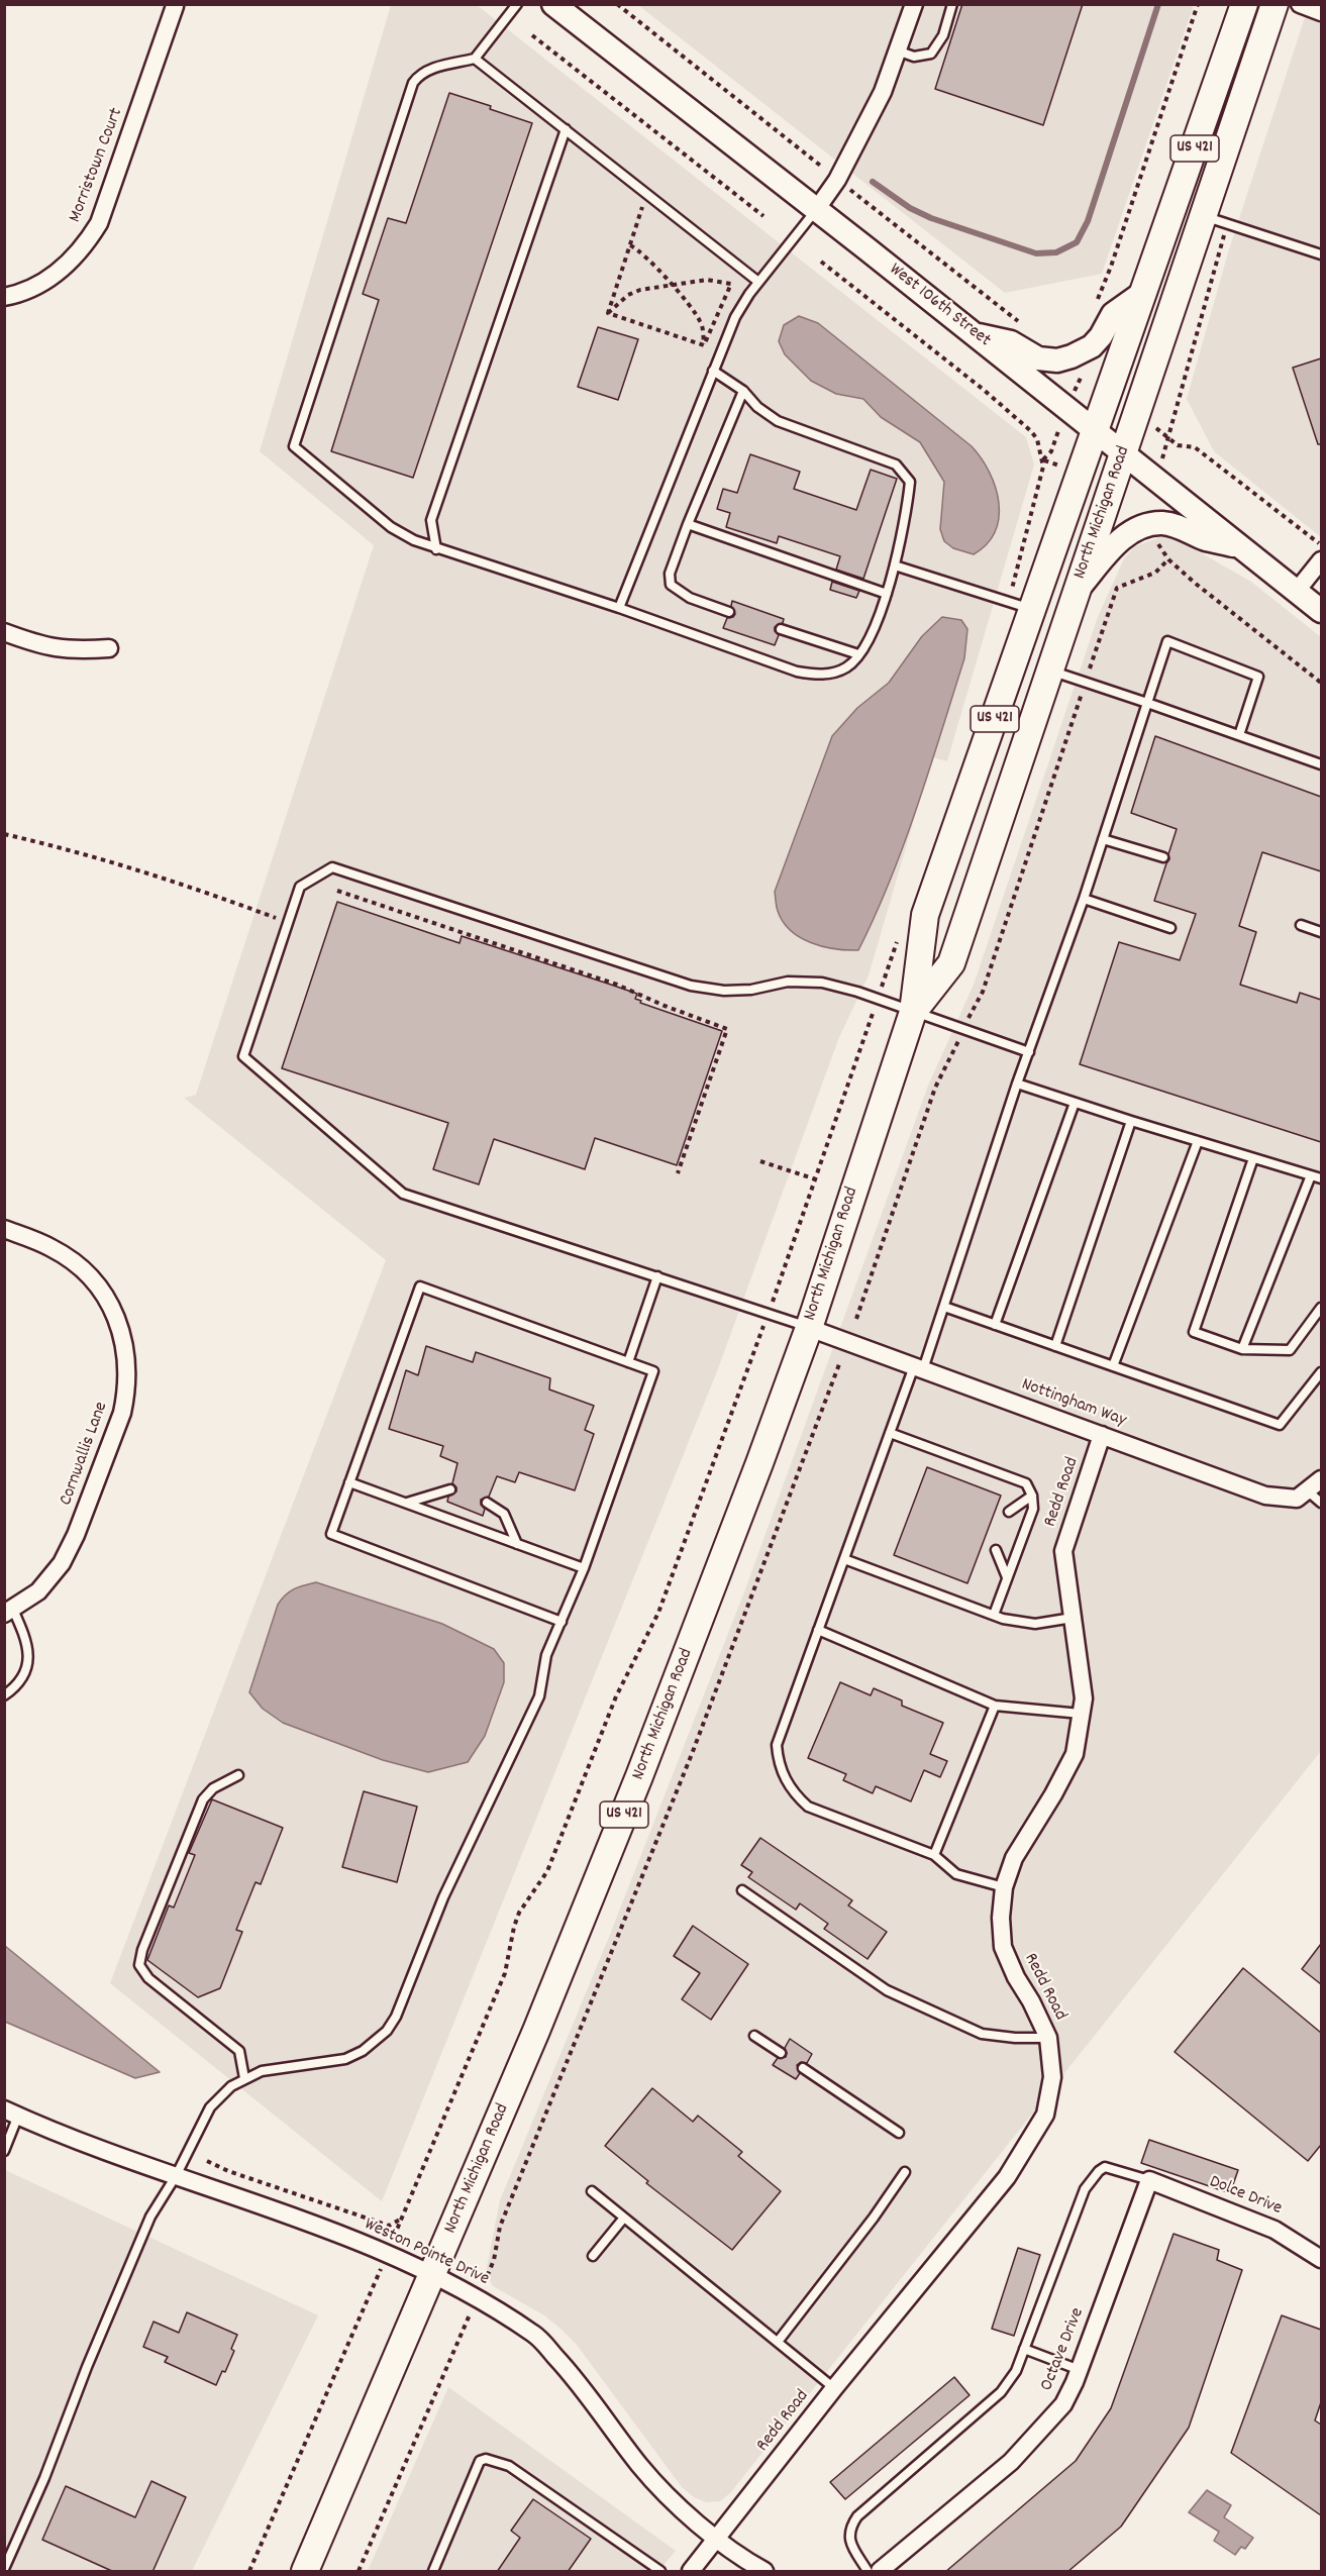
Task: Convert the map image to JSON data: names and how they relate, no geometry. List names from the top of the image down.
{
  "streets": {
    "main road": ["US 421", "North Michigan Road"],
    "street": [
      "Morristown Court",
      "West 106th Street",
      "Nottingham Way",
      "Cornwallis Lane",
      "Redd Road",
      "Dolce Drive",
      "Weston Pointe Drive",
      "Octave Drive"
    ]
  },
  "crossings": [
    ["West 106th Street", "North Michigan Road"],
    ["North Michigan Road", "Nottingham Way"],
    ["North Michigan Road", "Weston Pointe Drive"],
    ["Nottingham Way", "Redd Road"],
    ["Redd Road", "Weston Pointe Drive"],
    ["Dolce Drive", "Octave Drive"]
  ]
}
